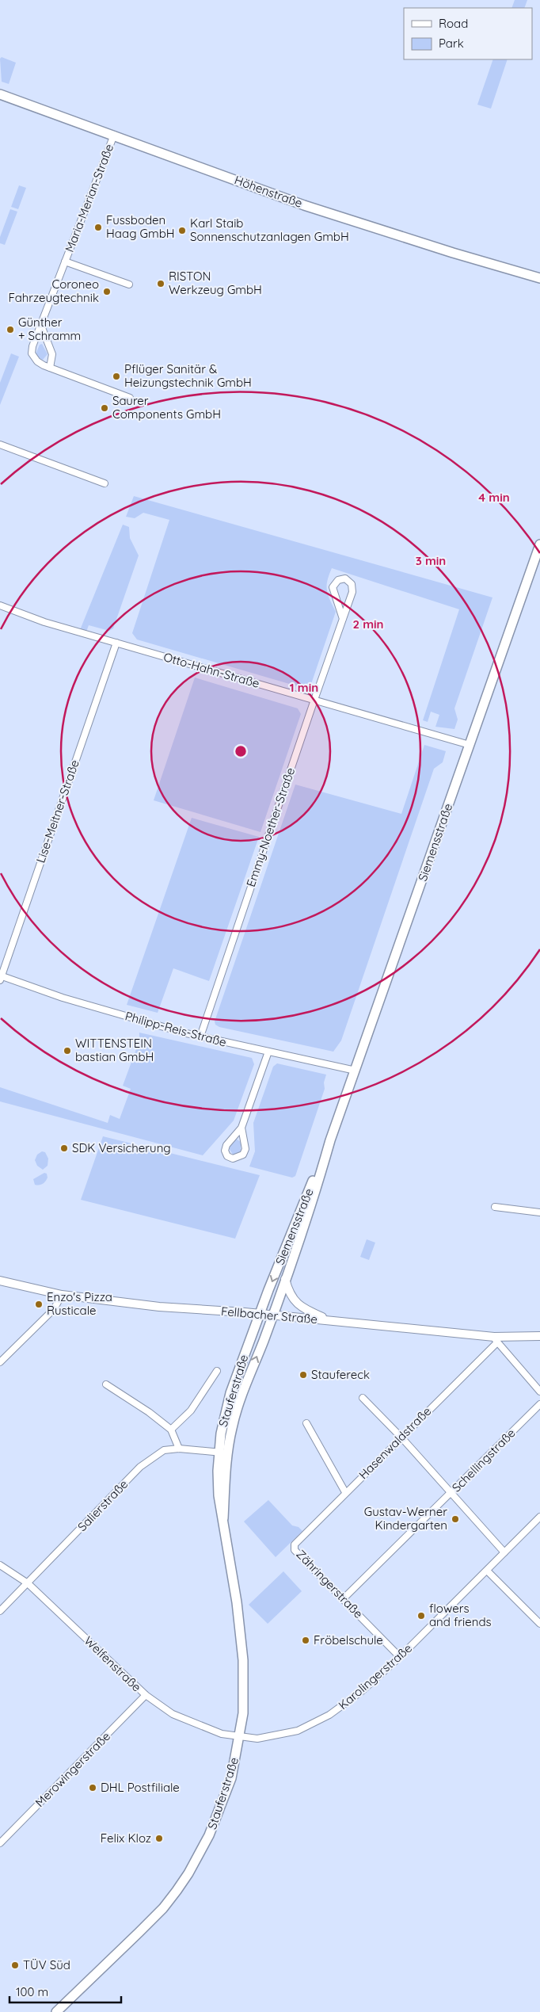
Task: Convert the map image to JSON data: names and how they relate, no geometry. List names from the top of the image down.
{
  "streets": {
    "main road": ["Höhenstraße", "Siemensstraße", "Stauferstraße"],
    "street": [
      "Maria-Merian-Straße",
      "Otto-Hahn-Straße",
      "Lise-Meitner-Straße",
      "Emmy-Noether-Straße",
      "Philipp-Reis-Straße",
      "Fellbacher Straße",
      "Hasenwaldstraße",
      "Schellingstraße",
      "Salierstraße",
      "Zähringerstraße",
      "Welfenstraße",
      "Karolingerstraße",
      "Merowingerstraße"
    ]
  },
  "crossings": [
    ["Höhenstraße", "Maria-Merian-Straße"],
    ["Otto-Hahn-Straße", "Lise-Meitner-Straße"],
    ["Otto-Hahn-Straße", "Emmy-Noether-Straße"],
    ["Otto-Hahn-Straße", "Siemensstraße"],
    ["Lise-Meitner-Straße", "Philipp-Reis-Straße"],
    ["Emmy-Noether-Straße", "Philipp-Reis-Straße"],
    ["Siemensstraße", "Philipp-Reis-Straße"],
    ["Siemensstraße", "Fellbacher Straße"],
    ["Siemensstraße", "Stauferstraße"],
    ["Fellbacher Straße", "Stauferstraße"],
    ["Fellbacher Straße", "Hasenwaldstraße"],
    ["Stauferstraße", "Salierstraße"],
    ["Stauferstraße", "Welfenstraße"],
    ["Stauferstraße", "Karolingerstraße"],
    ["Hasenwaldstraße", "Zähringerstraße"],
    ["Schellingstraße", "Zähringerstraße"],
    ["Salierstraße", "Welfenstraße"],
    ["Zähringerstraße", "Karolingerstraße"],
    ["Welfenstraße", "Karolingerstraße"],
    ["Welfenstraße", "Merowingerstraße"]
  ],
  "places": [
    "Fussboden Haag GmbH",
    "Karl Staib Sonnenschutzanlagen GmbH",
    "RISTON Werkzeug GmbH",
    "Coroneo Fahrzeugtechnik",
    "Günther + Schramm",
    "Pflüger Sanitär & Heizungstechnik GmbH",
    "Saurer Components GmbH",
    "WITTENSTEIN bastian GmbH",
    "SDK Versicherung",
    "Enzo's Pizza Rusticale",
    "Staufereck",
    "Gustav-Werner Kindergarten",
    "flowers and friends",
    "Fröbelschule",
    "DHL Postfiliale",
    "Felix Kloz",
    "TÜV Süd"
  ],
  "legend": ["Road", "Park"],
  "scale_bar": "100 m",
  "rings": [
    "4 min",
    "3 min",
    "2 min",
    "1 min"
  ]
}
